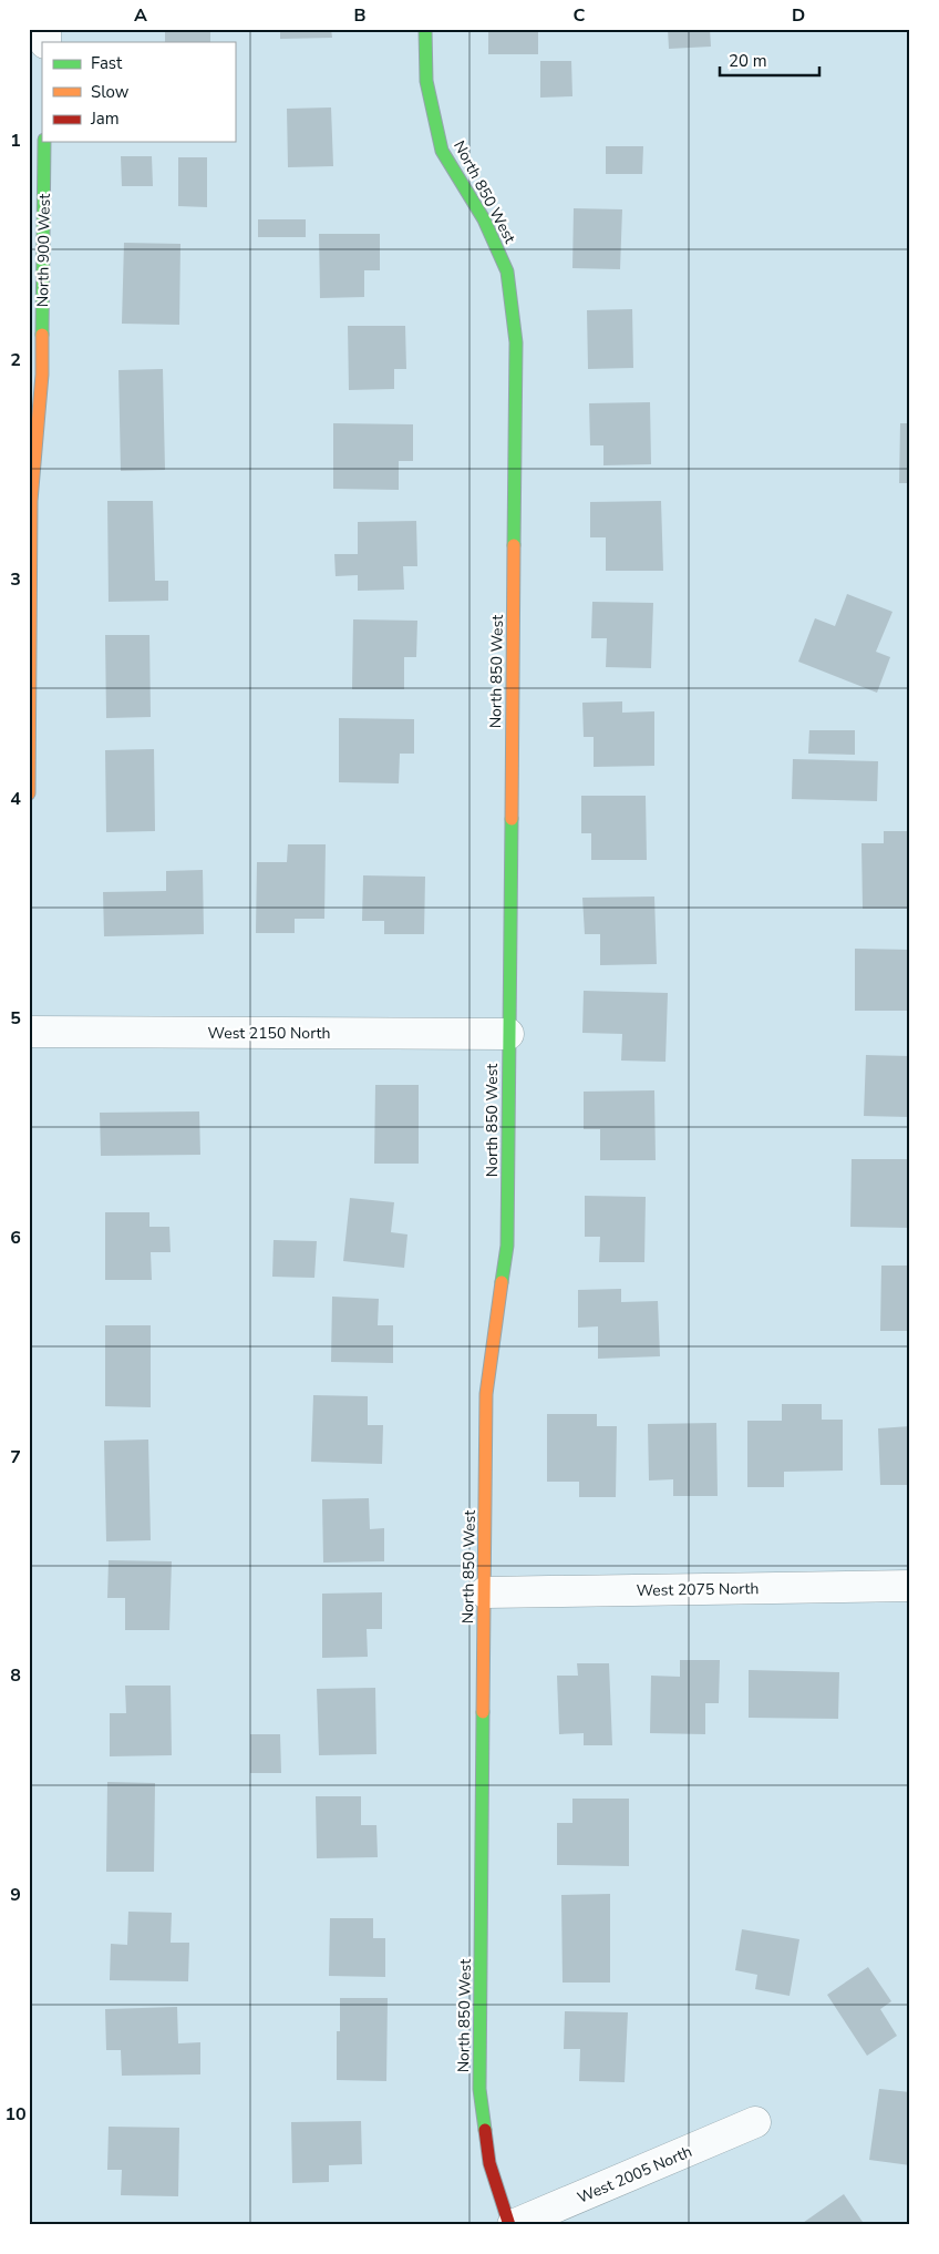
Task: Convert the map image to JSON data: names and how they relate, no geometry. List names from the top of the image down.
{
  "streets": {
    "street": [
      "North 850 West",
      "North 900 West",
      "West 2150 North",
      "West 2075 North",
      "West 2005 North"
    ]
  },
  "crossings": [
    ["North 850 West", "West 2150 North"],
    ["North 850 West", "West 2075 North"],
    ["North 850 West", "West 2005 North"]
  ],
  "legend": ["Fast", "Slow", "Jam"],
  "scale_bar": "20 m",
  "grid": {
    "columns": [
      "A",
      "B",
      "C",
      "D"
    ],
    "rows": [
      "1",
      "2",
      "3",
      "4",
      "5",
      "6",
      "7",
      "8",
      "9",
      "10"
    ]
  }
}
